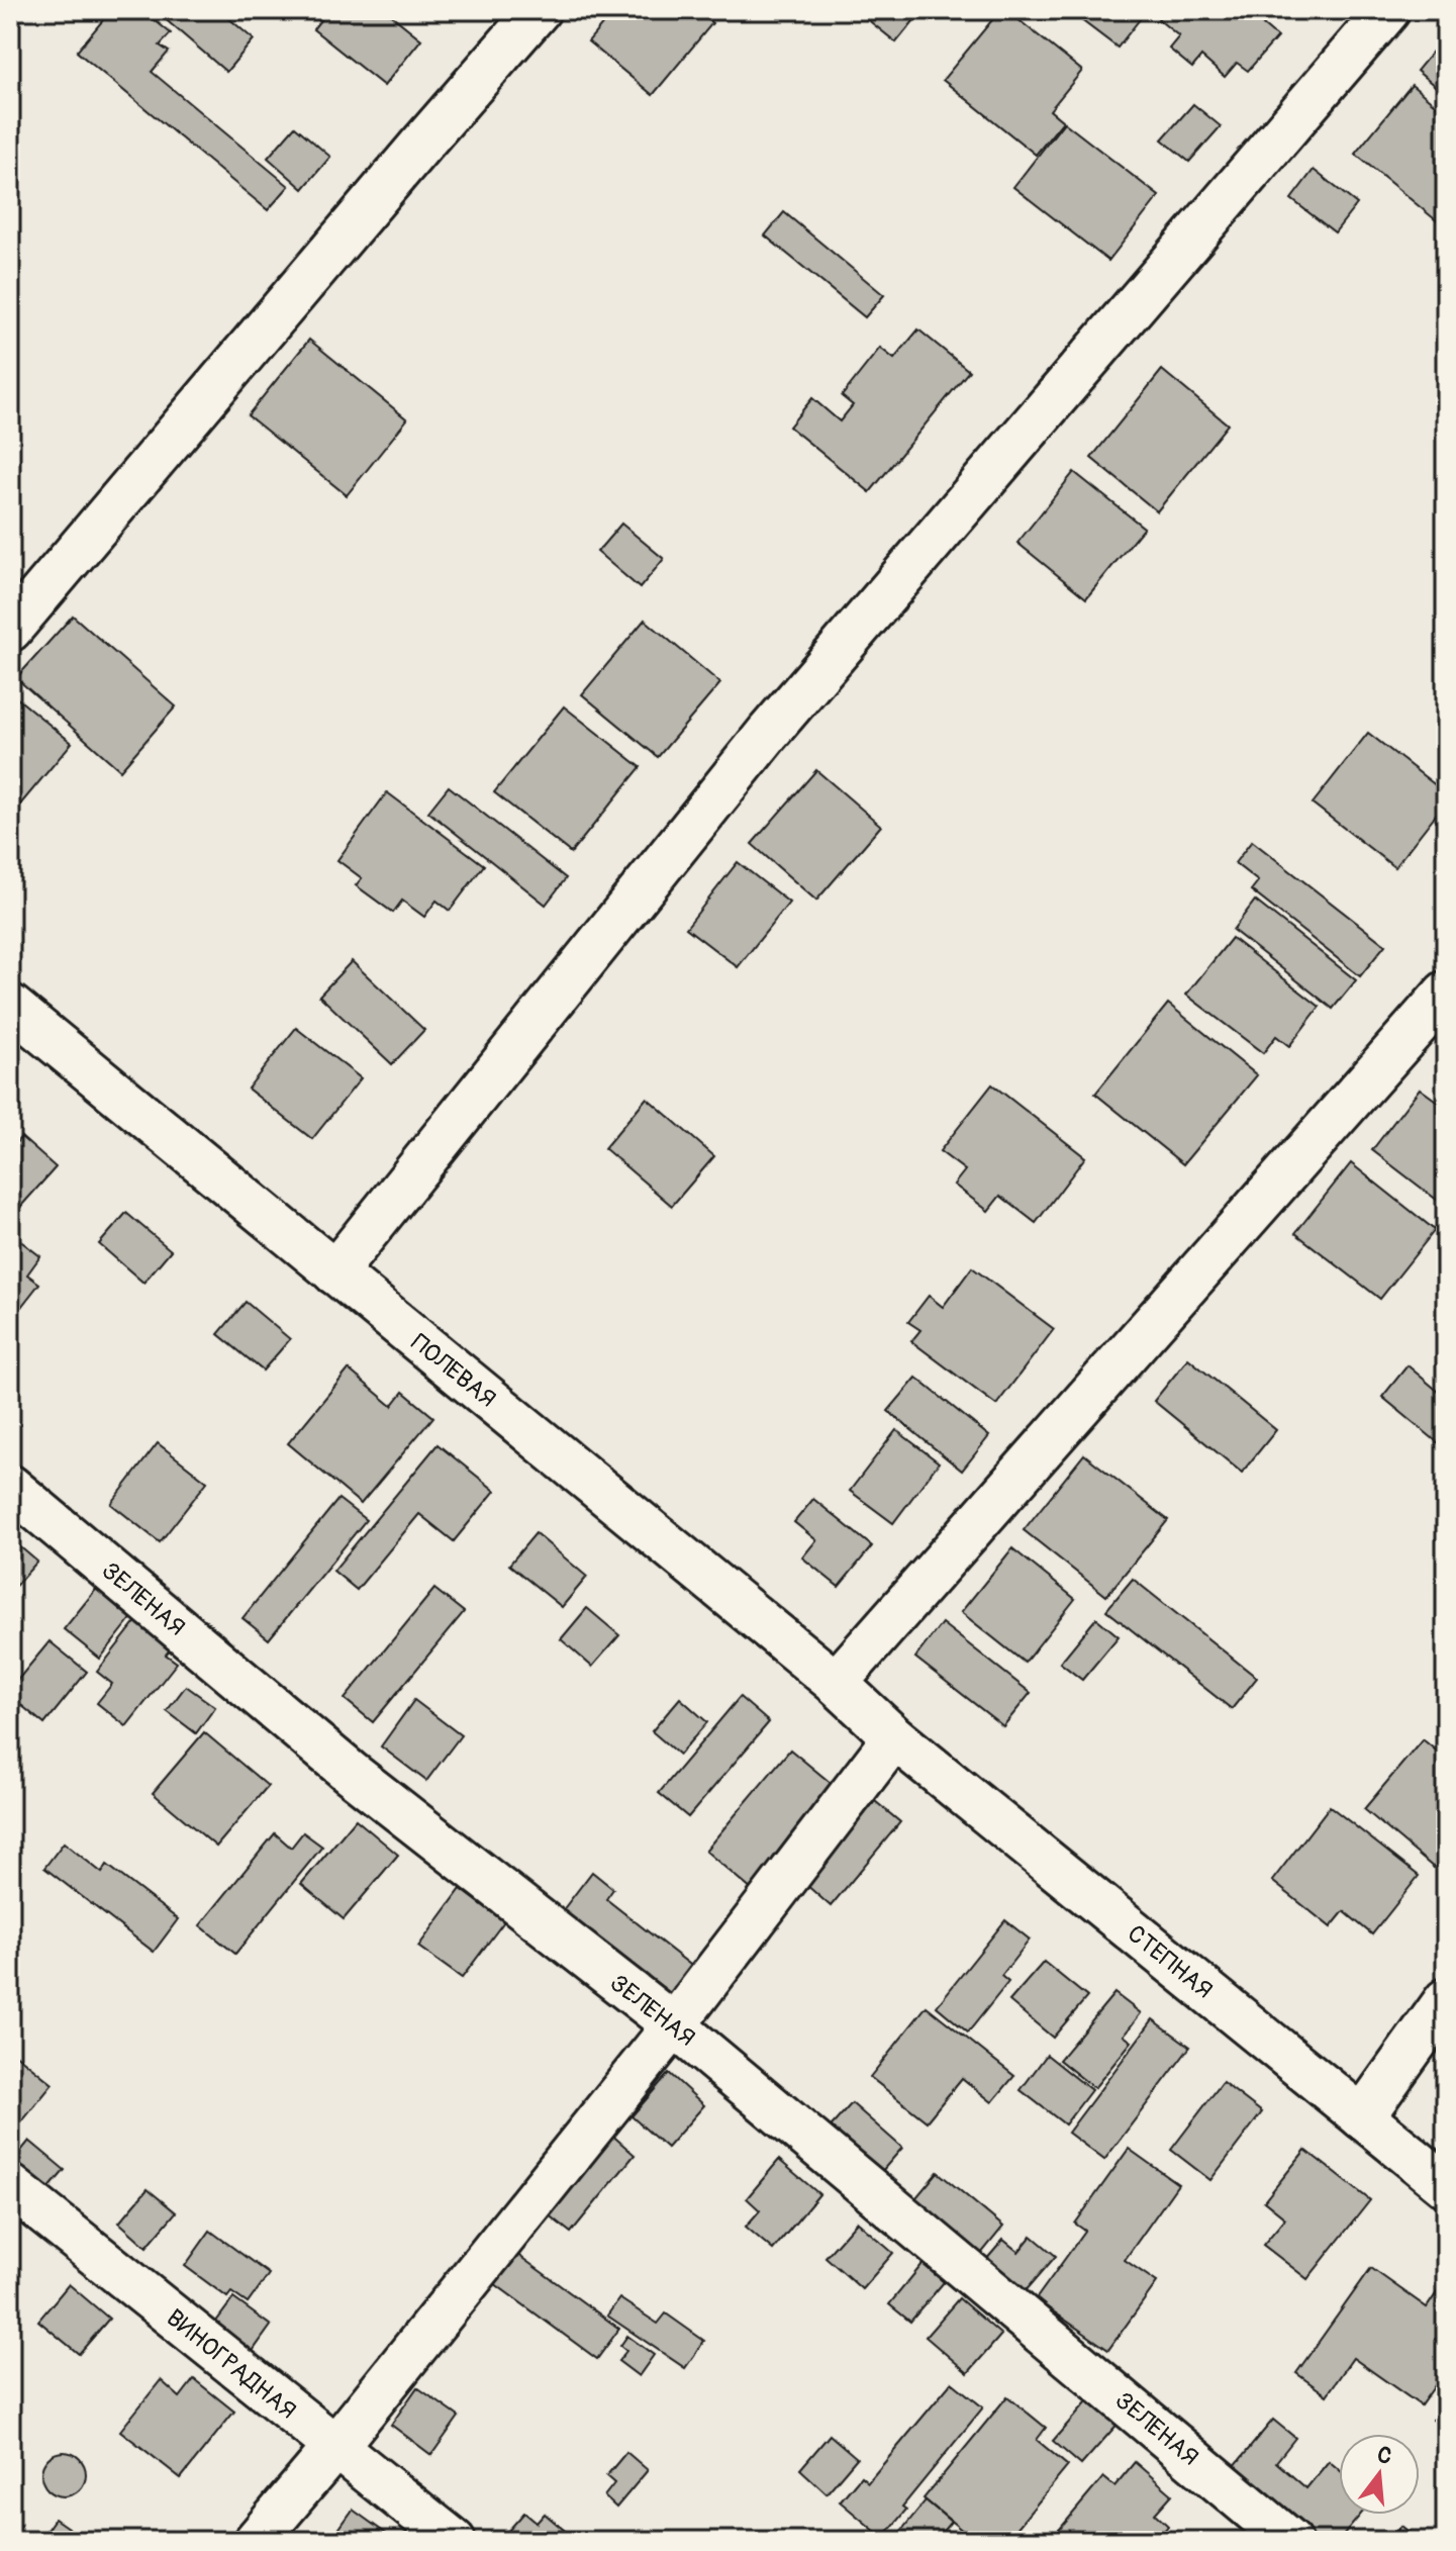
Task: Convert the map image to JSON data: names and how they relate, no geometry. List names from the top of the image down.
{
  "streets": {
    "street": [
      "ПОЛЕВАЯ",
      "ЗЕЛЕНАЯ",
      "СТЕПНАЯ",
      "ВИНОГРАДНАЯ"
    ]
  },
  "crossings": [
    ["ПОЛЕВАЯ", "СТЕПНАЯ"]
  ],
  "north": "top"
}
